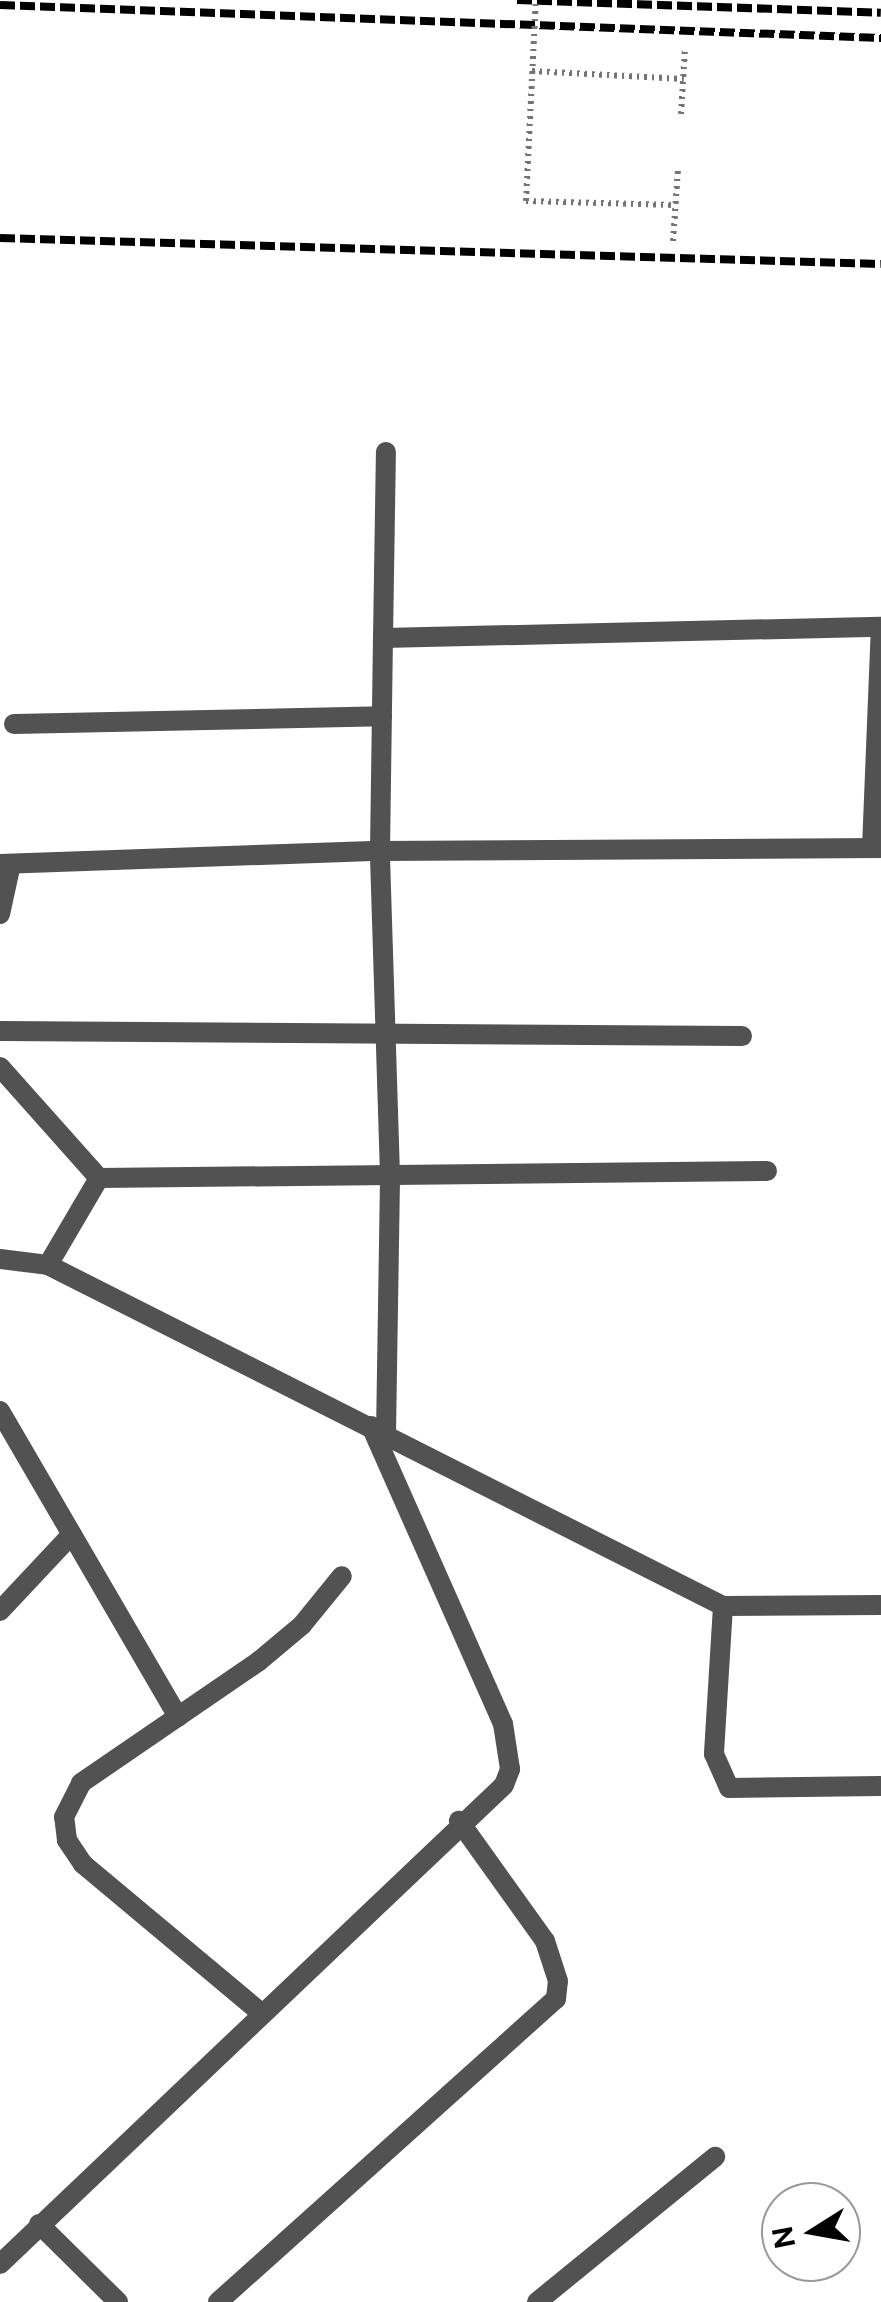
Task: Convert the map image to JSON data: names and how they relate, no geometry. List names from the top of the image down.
{
  "north": "left"
}
